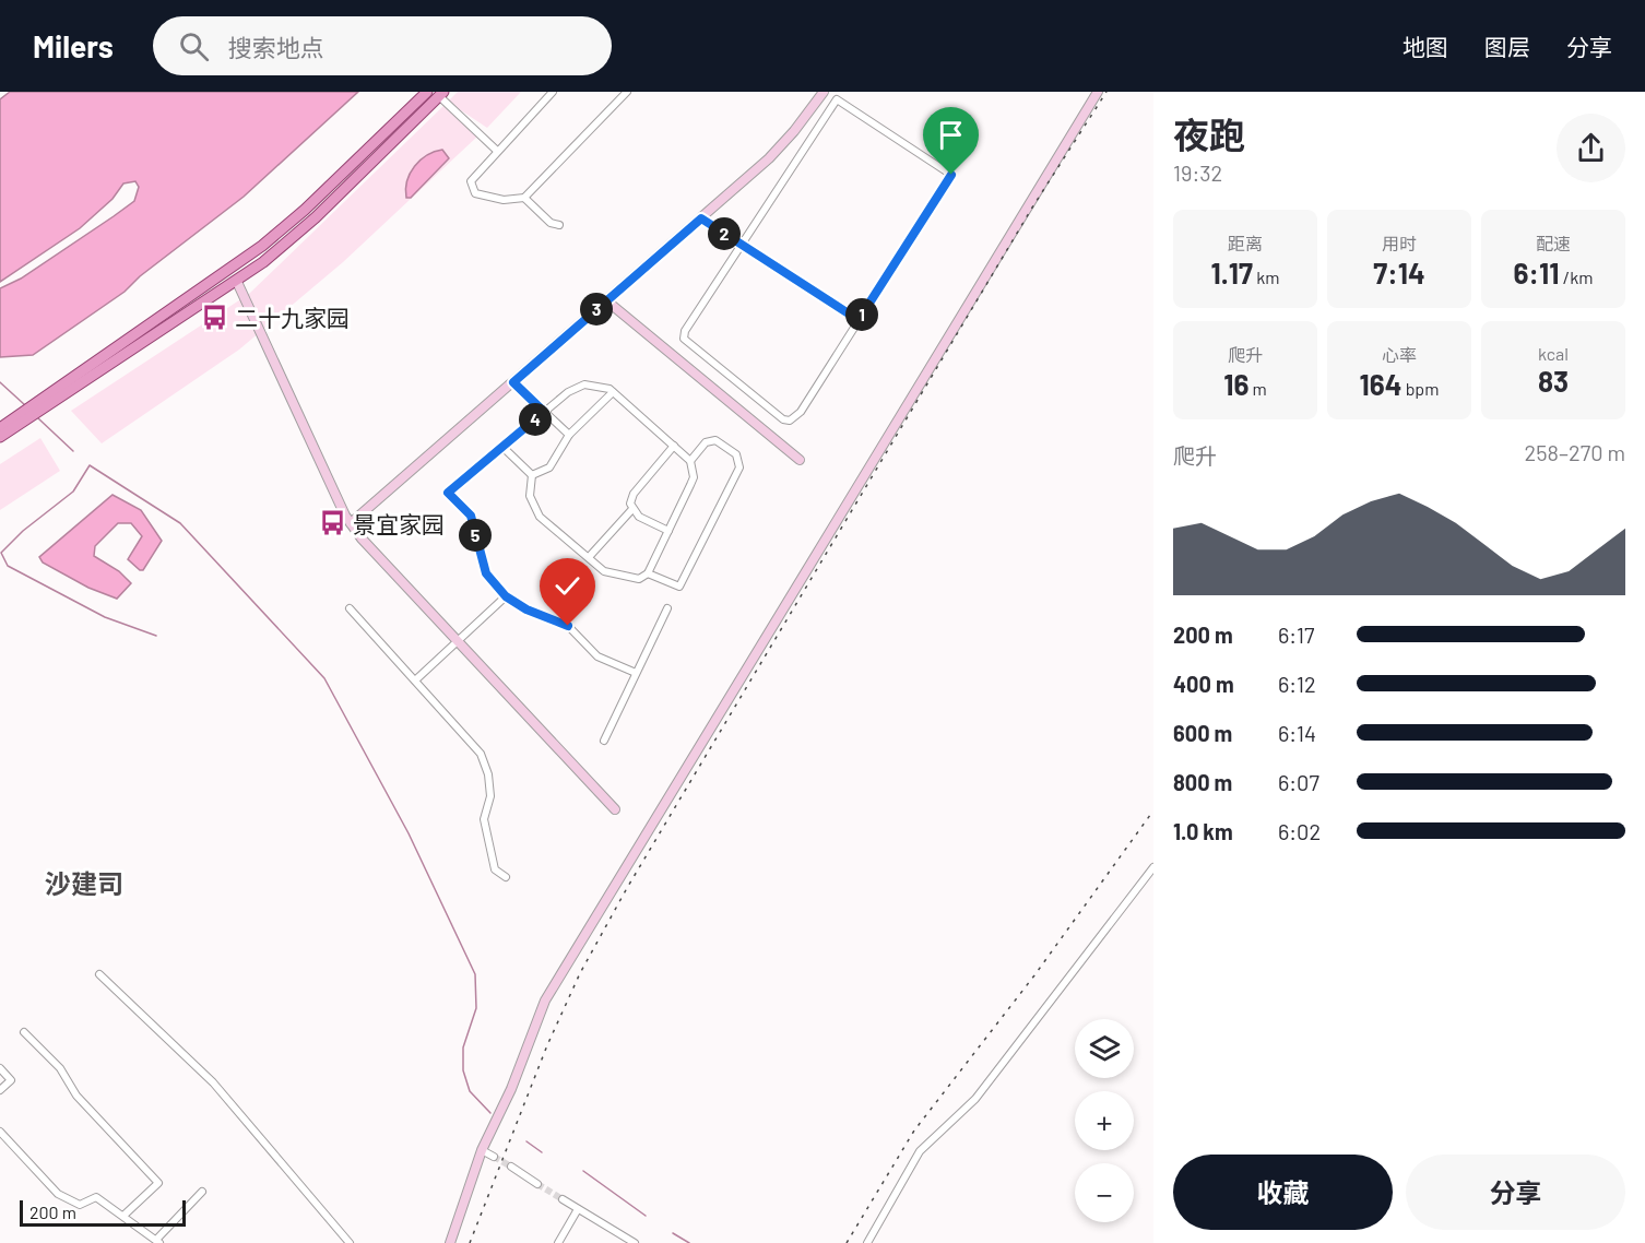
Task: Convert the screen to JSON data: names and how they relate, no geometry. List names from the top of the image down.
{
  "districts": ["沙建司"],
  "places": {
    "bus stop": ["二十九家园", "景宜家园"]
  },
  "scale_bar": "200 m",
  "page": {
    "header": "Milers",
    "search": "搜索地点",
    "nav": ["地图", "图层", "分享"],
    "heading": ["夜跑", "19:32"],
    "stats": [
      ["距离", "1.17 km"],
      ["用时", "7:14"],
      ["配速", "6:11 /km"],
      ["爬升", "16 m"],
      ["心率", "164 bpm"],
      ["kcal", "83"]
    ],
    "pins": [
      "2",
      "3",
      "1",
      "4",
      "5"
    ],
    "chart": ["爬升", "258–270 m"],
    "list": [
      {
        "name": "200 m",
        "note": "6:17"
      },
      {
        "name": "400 m",
        "note": "6:12"
      },
      {
        "name": "600 m",
        "note": "6:14"
      },
      {
        "name": "800 m",
        "note": "6:07"
      },
      {
        "name": "1.0 km",
        "note": "6:02"
      }
    ],
    "map_buttons": ["+", "−"],
    "buttons": ["收藏", "分享"],
    "scale": "200 m"
  }
}
